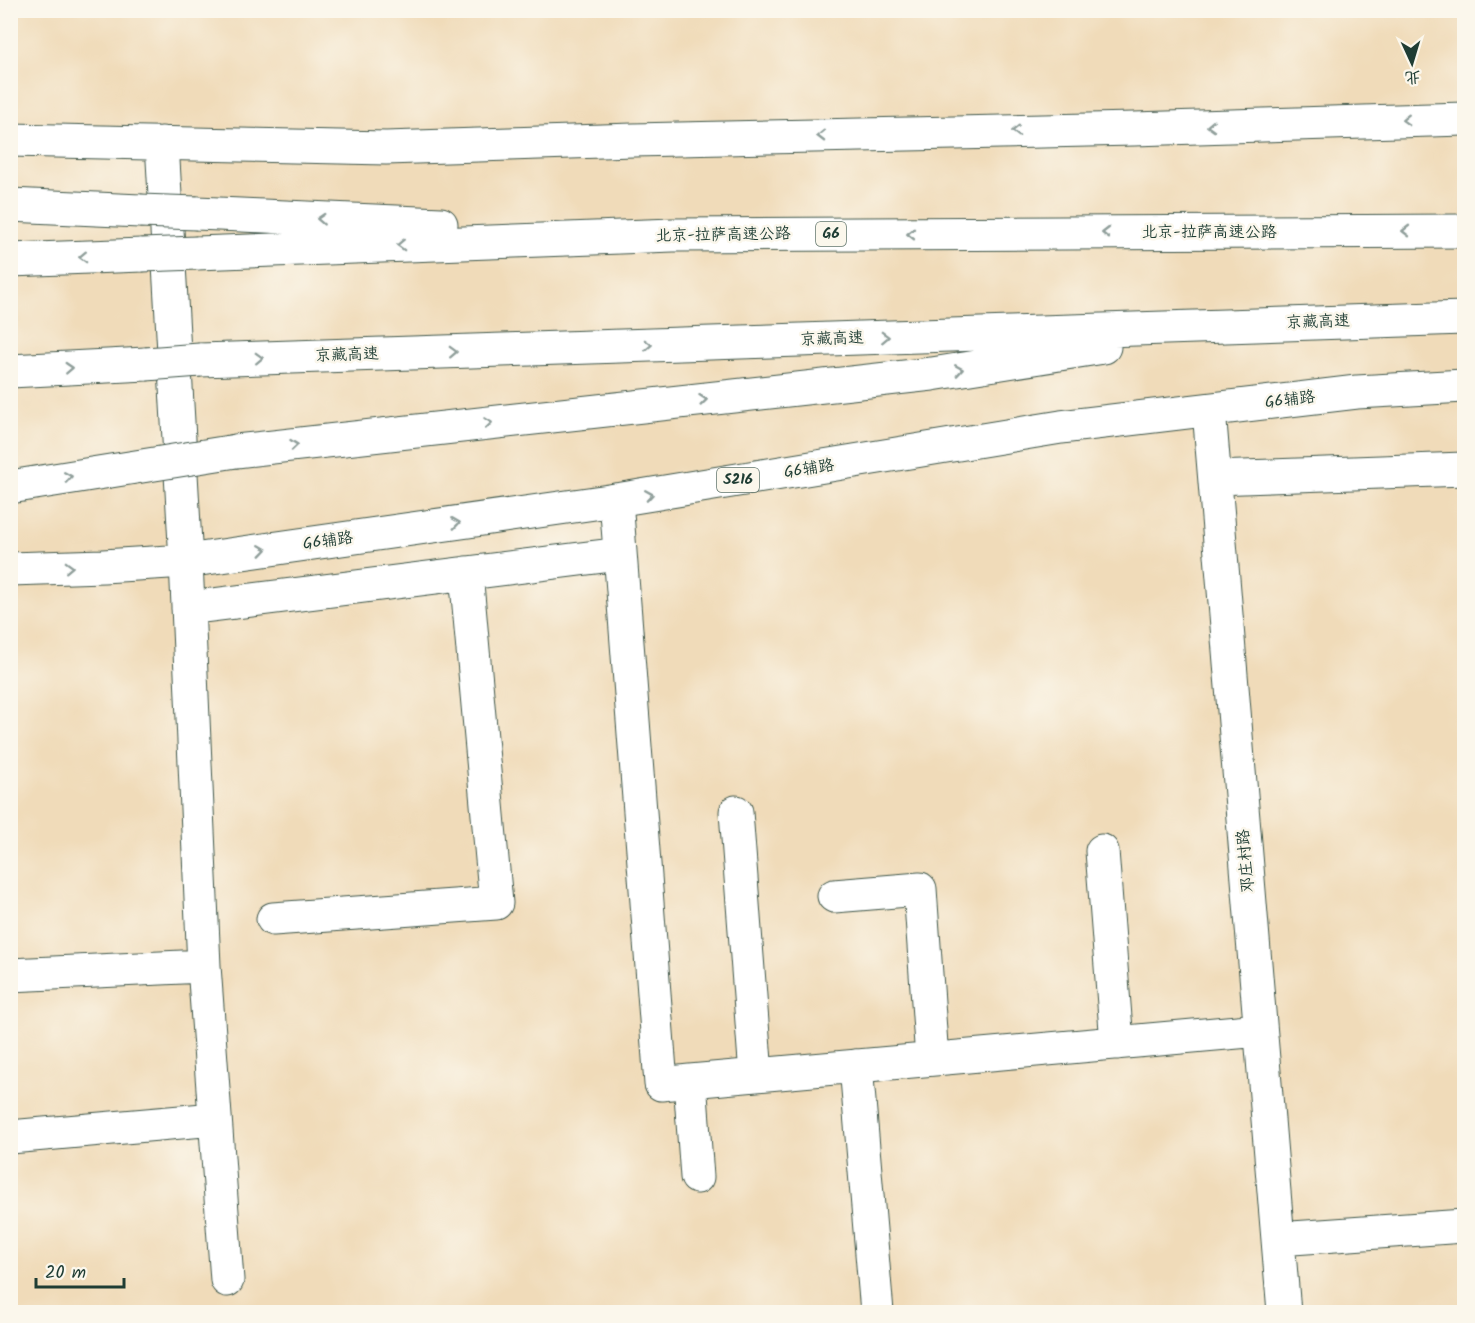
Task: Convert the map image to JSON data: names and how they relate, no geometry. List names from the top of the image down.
{
  "streets": {
    "main road": [
      "北京-拉萨高速公路",
      "G6",
      "京藏高速",
      "G6辅路",
      "S216",
      "邓庄村路"
    ]
  },
  "crossings": [
    ["G6辅路", "邓庄村路"]
  ],
  "scale_bar": "20 m",
  "north": "bottom"
}
